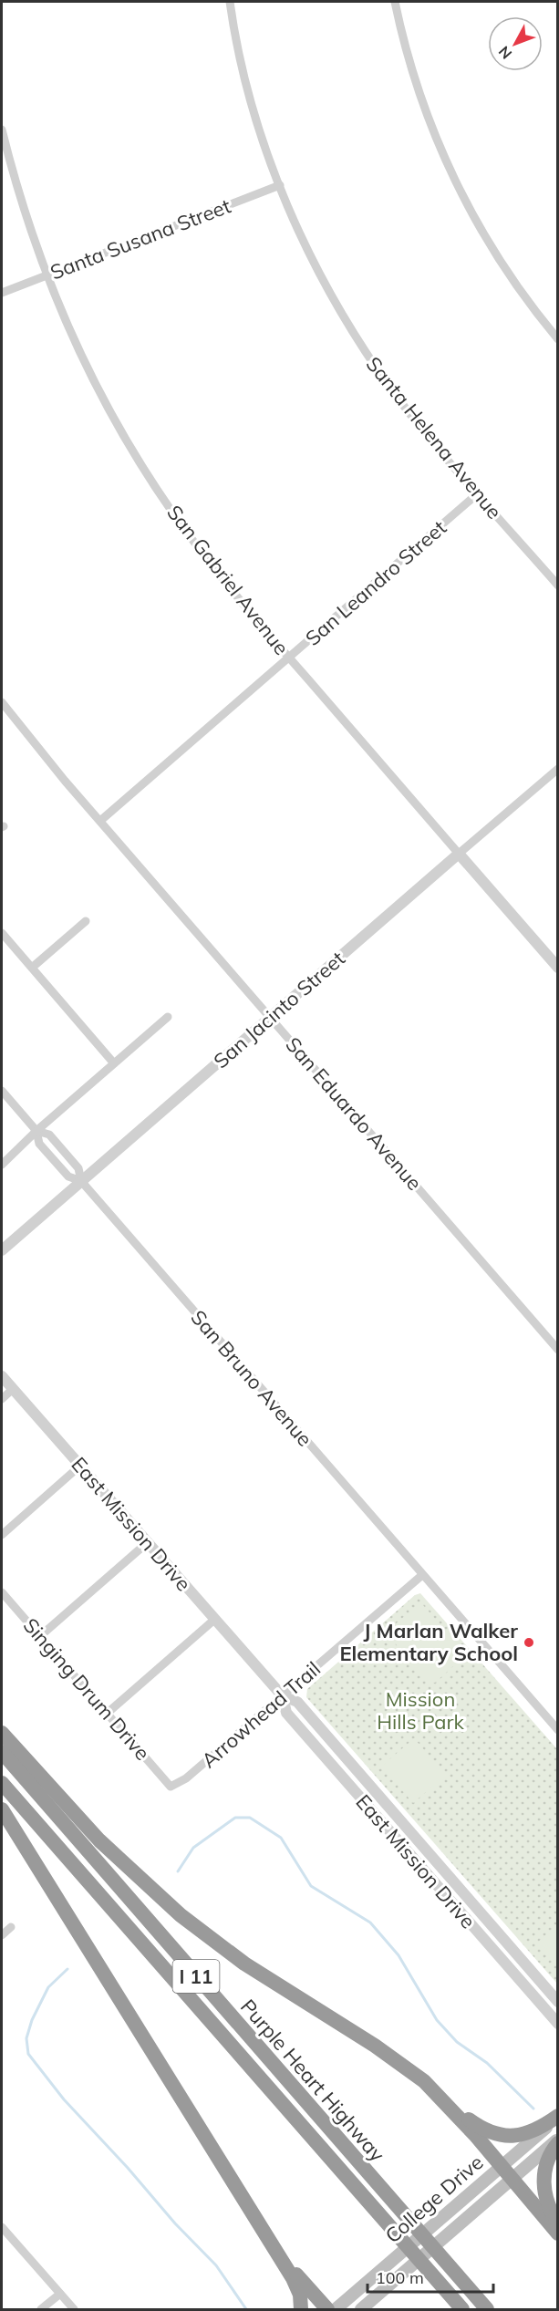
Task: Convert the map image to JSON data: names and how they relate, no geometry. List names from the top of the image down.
{
  "streets": {
    "highway": ["I 11", "Purple Heart Highway"],
    "main road": ["College Drive"],
    "street": [
      "Santa Susana Street",
      "Santa Helena Avenue",
      "San Gabriel Avenue",
      "San Leandro Street",
      "San Jacinto Street",
      "San Eduardo Avenue",
      "San Bruno Avenue",
      "East Mission Drive",
      "Singing Drum Drive",
      "Arrowhead Trail"
    ]
  },
  "crossings": [
    ["Santa Susana Street", "Santa Helena Avenue"],
    ["Santa Susana Street", "San Gabriel Avenue"],
    ["Santa Helena Avenue", "San Leandro Street"],
    ["San Gabriel Avenue", "San Leandro Street"],
    ["San Gabriel Avenue", "San Jacinto Street"],
    ["San Leandro Street", "San Eduardo Avenue"],
    ["San Jacinto Street", "San Eduardo Avenue"],
    ["San Jacinto Street", "San Bruno Avenue"],
    ["San Bruno Avenue", "Arrowhead Trail"],
    ["East Mission Drive", "Arrowhead Trail"],
    ["Singing Drum Drive", "Arrowhead Trail"]
  ],
  "parks": ["Mission Hills Park"],
  "places": ["J Marlan Walker Elementary School"],
  "scale_bar": "100 m",
  "north": "bottom left"
}
